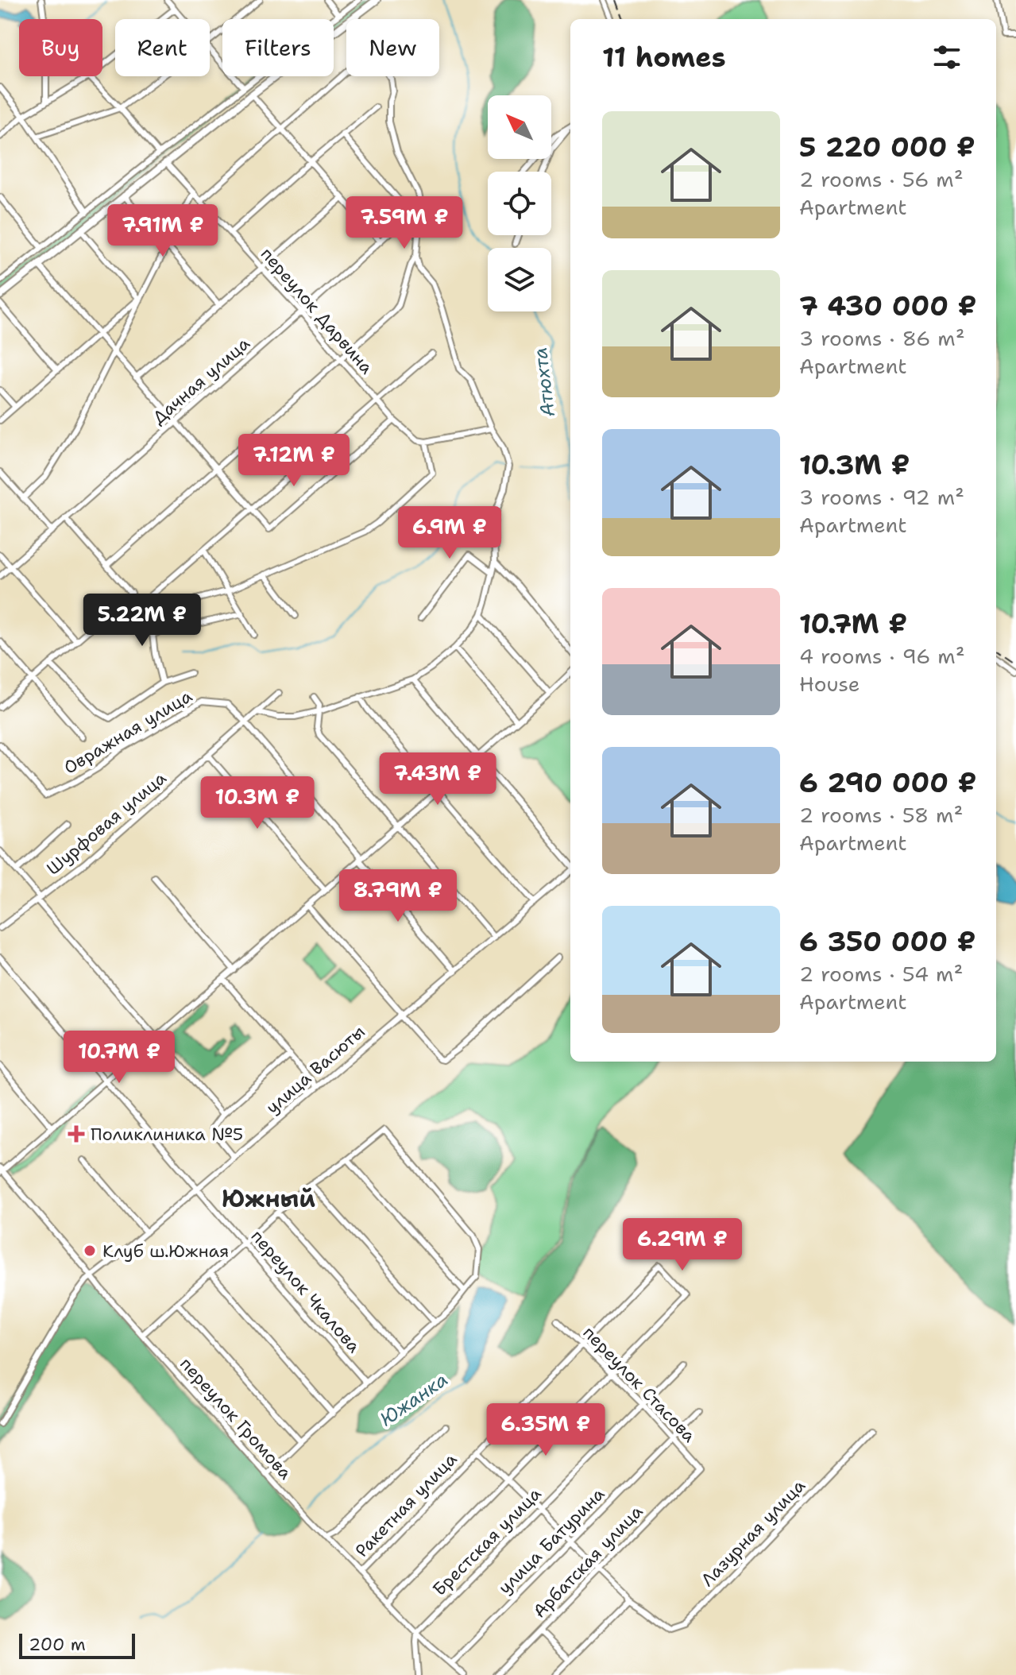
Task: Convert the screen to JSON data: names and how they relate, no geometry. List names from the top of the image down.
{
  "streets": {
    "street": [
      "переулок Дарвина",
      "Дачная улица",
      "Овражная улица",
      "Шурфовая улица",
      "улица Васюты",
      "переулок Чкалова",
      "переулок Стасова",
      "переулок Громова",
      "Ракетная улица",
      "Лазурная улица",
      "улица Батурина",
      "Брестская улица",
      "Арбатская улица"
    ]
  },
  "crossings": [
    ["переулок Дарвина", "Дачная улица"],
    ["Овражная улица", "Шурфовая улица"],
    ["улица Васюты", "переулок Чкалова"],
    ["улица Васюты", "переулок Громова"],
    ["переулок Стасова", "Ракетная улица"],
    ["переулок Стасова", "улица Батурина"],
    ["переулок Стасова", "Брестская улица"],
    ["переулок Стасова", "Арбатская улица"],
    ["переулок Громова", "Ракетная улица"],
    ["переулок Громова", "улица Батурина"],
    ["переулок Громова", "Брестская улица"]
  ],
  "districts": ["Южный"],
  "water": ["Атюхта", "Южанка"],
  "places": {
    "health": ["Поликлиника №5"],
    "other": ["Клуб ш.Южная"]
  },
  "scale_bar": "200 m",
  "north": "top left",
  "page": {
    "chip": [
      "Buy",
      "Rent",
      "Filters",
      "New"
    ],
    "heading": "11 homes",
    "list": [
      {
        "name": "5 220 000 ₽",
        "note": "2 rooms · 56 m² · Apartment"
      },
      {
        "name": "7 430 000 ₽",
        "note": "3 rooms · 86 m² · Apartment"
      },
      {
        "name": "10.3M ₽",
        "note": "3 rooms · 92 m² · Apartment"
      },
      {
        "name": "10.7M ₽",
        "note": "4 rooms · 96 m² · House"
      },
      {
        "name": "6 290 000 ₽",
        "note": "2 rooms · 58 m² · Apartment"
      },
      {
        "name": "6 350 000 ₽",
        "note": "2 rooms · 54 m² · Apartment"
      }
    ],
    "price": [
      "7.59M ₽",
      "7.91M ₽",
      "7.12M ₽",
      "6.9M ₽",
      "5.22M ₽",
      "7.43M ₽",
      "10.3M ₽",
      "8.79M ₽",
      "10.7M ₽",
      "6.29M ₽",
      "6.35M ₽"
    ],
    "scale": "200 m"
  }
}
